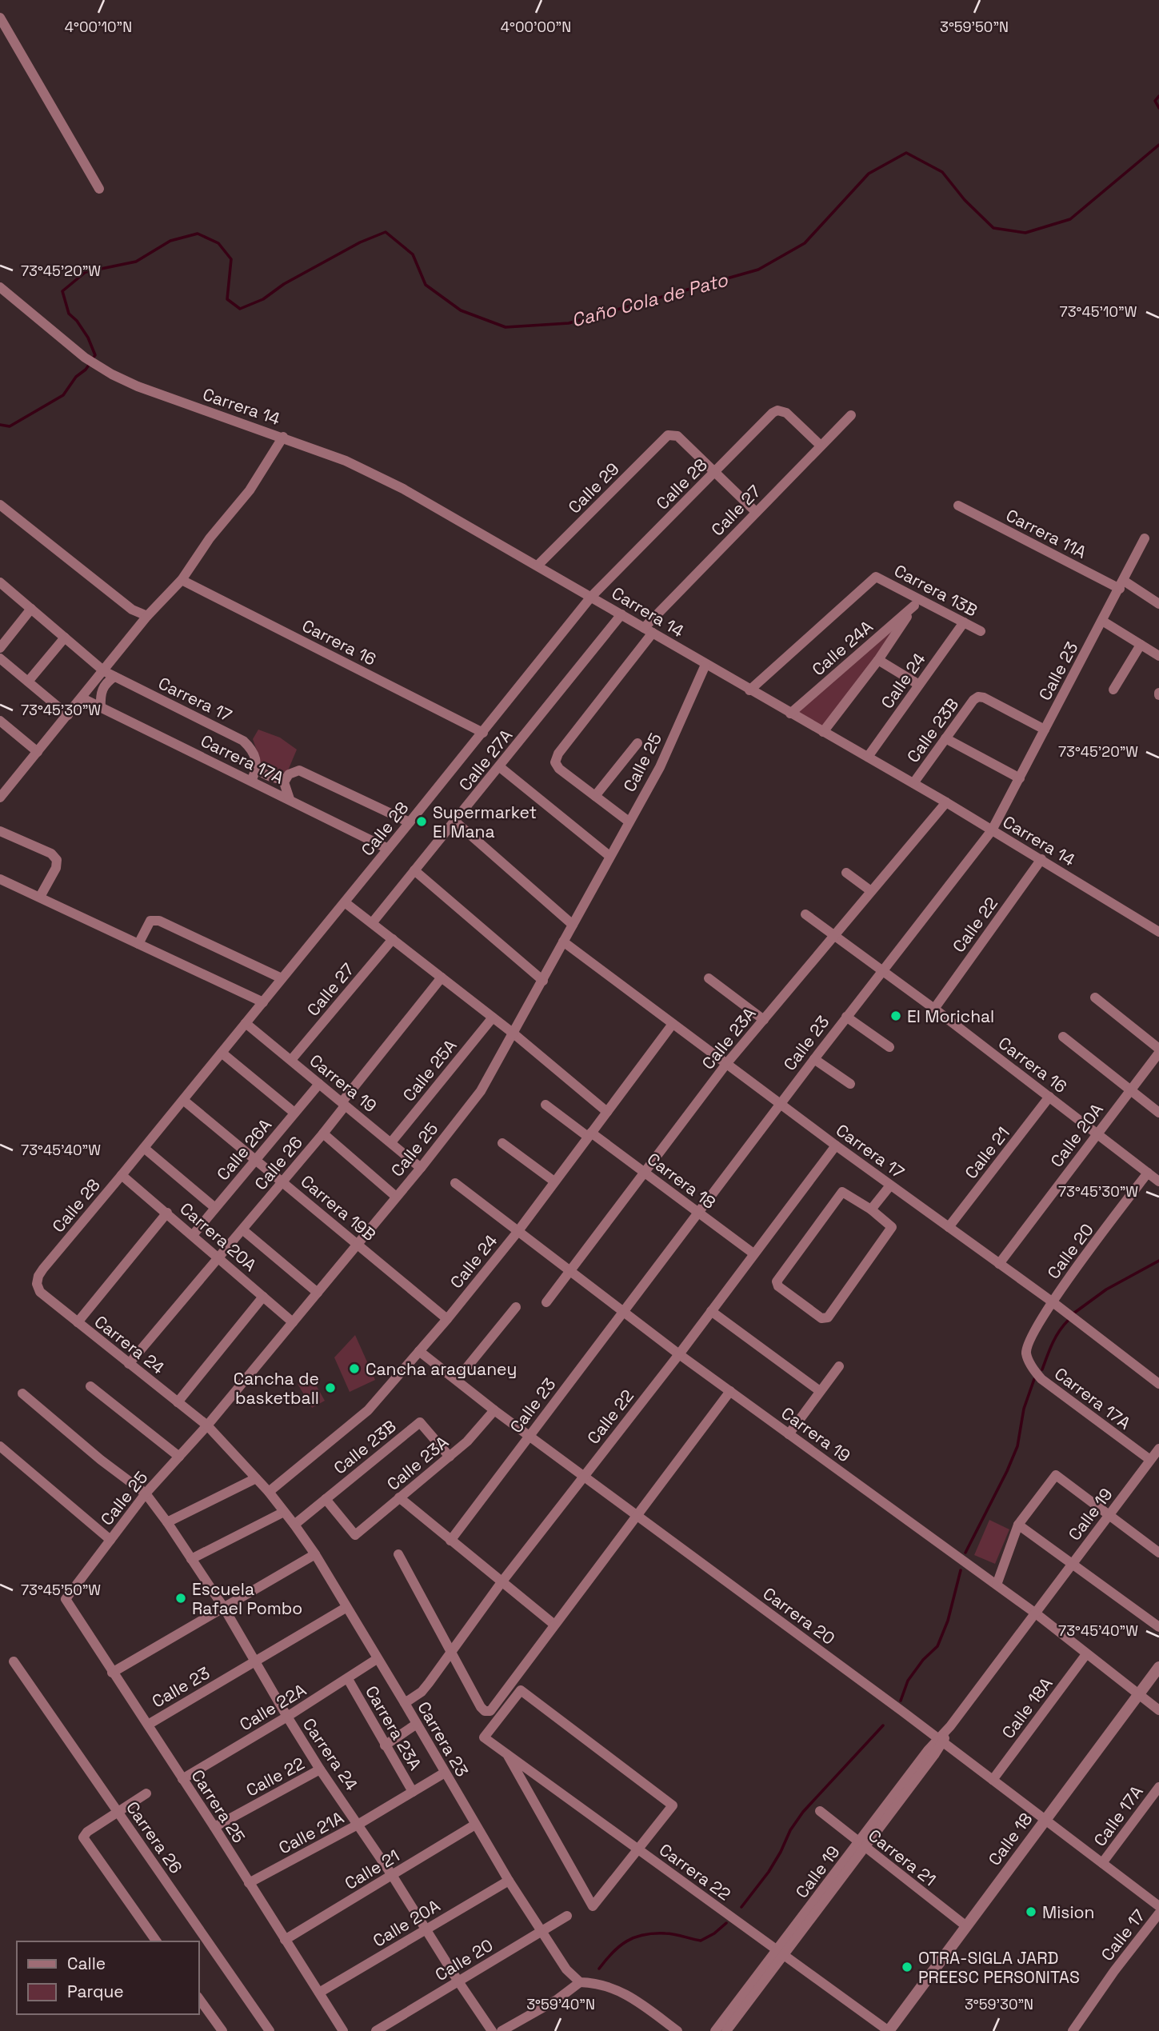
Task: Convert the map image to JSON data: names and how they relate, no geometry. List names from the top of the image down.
{
  "streets": {
    "street": [
      "Carrera 14",
      "Calle 28",
      "Calle 29",
      "Calle 27",
      "Carrera 11A",
      "Carrera 13B",
      "Carrera 16",
      "Calle 24A",
      "Calle 23",
      "Calle 24",
      "Carrera 17",
      "Calle 23B",
      "Carrera 17A",
      "Calle 27A",
      "Calle 25",
      "Calle 22",
      "Calle 23A",
      "Calle 25A",
      "Carrera 19",
      "Calle 20A",
      "Calle 26A",
      "Calle 21",
      "Calle 26",
      "Carrera 18",
      "Carrera 19B",
      "Carrera 20A",
      "Calle 20",
      "Carrera 24",
      "Calle 19",
      "Carrera 20",
      "Calle 22A",
      "Calle 18A",
      "Carrera 23A",
      "Carrera 23",
      "Carrera 25",
      "Calle 17A",
      "Calle 21A",
      "Carrera 26",
      "Calle 18",
      "Carrera 21",
      "Carrera 22",
      "Calle 17"
    ]
  },
  "crossings": [
    ["Carrera 14", "Calle 28"],
    ["Carrera 14", "Calle 29"],
    ["Carrera 14", "Calle 27"],
    ["Carrera 14", "Carrera 13B"],
    ["Carrera 14", "Calle 24A"],
    ["Carrera 14", "Calle 23"],
    ["Carrera 14", "Calle 24"],
    ["Carrera 14", "Calle 23B"],
    ["Carrera 14", "Calle 27A"],
    ["Carrera 14", "Calle 25"],
    ["Carrera 14", "Calle 22"],
    ["Carrera 14", "Calle 23A"],
    ["Calle 28", "Calle 29"],
    ["Calle 28", "Calle 27"],
    ["Calle 28", "Carrera 16"],
    ["Calle 28", "Carrera 17A"],
    ["Calle 28", "Carrera 19"],
    ["Calle 28", "Carrera 19B"],
    ["Calle 28", "Carrera 20A"],
    ["Calle 28", "Carrera 24"],
    ["Calle 27", "Carrera 19"],
    ["Carrera 11A", "Calle 23"],
    ["Carrera 13B", "Calle 24A"],
    ["Carrera 13B", "Calle 24"],
    ["Carrera 16", "Calle 23"],
    ["Carrera 16", "Calle 22"],
    ["Carrera 16", "Calle 23A"],
    ["Carrera 16", "Calle 20A"],
    ["Carrera 16", "Calle 21"],
    ["Carrera 16", "Calle 20"],
    ["Calle 24A", "Calle 24"],
    ["Calle 23", "Carrera 17"],
    ["Calle 23", "Calle 23B"],
    ["Calle 23", "Carrera 19"],
    ["Calle 23", "Carrera 18"],
    ["Calle 23", "Carrera 24"],
    ["Calle 23", "Carrera 20"],
    ["Calle 23", "Carrera 23"],
    ["Calle 23", "Carrera 25"],
    ["Calle 24", "Carrera 17"],
    ["Calle 24", "Carrera 19"],
    ["Calle 24", "Carrera 18"],
    ["Calle 24", "Carrera 19B"],
    ["Calle 24", "Carrera 20"],
    ["Calle 24", "Carrera 23"],
    ["Carrera 17", "Calle 25"],
    ["Carrera 17", "Calle 22"],
    ["Carrera 17", "Calle 23A"],
    ["Carrera 17", "Calle 20A"],
    ["Carrera 17", "Calle 21"],
    ["Carrera 17", "Calle 20"],
    ["Calle 23B", "Calle 23A"],
    ["Calle 23B", "Carrera 23"],
    ["Carrera 17A", "Calle 20"],
    ["Carrera 17A", "Calle 19"],
    ["Calle 25", "Carrera 19"],
    ["Calle 25", "Carrera 19B"],
    ["Calle 25", "Carrera 20A"],
    ["Calle 25", "Carrera 24"],
    ["Calle 25", "Carrera 23"],
    ["Calle 25", "Carrera 25"],
    ["Calle 22", "Carrera 19"],
    ["Calle 22", "Carrera 18"],
    ["Calle 22", "Carrera 24"],
    ["Calle 22", "Carrera 20"],
    ["Calle 22", "Carrera 23"],
    ["Calle 22", "Carrera 25"],
    ["Calle 23A", "Carrera 19"],
    ["Calle 23A", "Carrera 18"],
    ["Calle 23A", "Carrera 20"],
    ["Calle 25A", "Carrera 19"],
    ["Carrera 19", "Calle 26A"],
    ["Carrera 19", "Calle 26"],
    ["Carrera 19", "Calle 19"],
    ["Carrera 19", "Calle 18A"],
    ["Carrera 19", "Calle 18"],
    ["Calle 20A", "Carrera 24"],
    ["Calle 20A", "Carrera 23"],
    ["Calle 20A", "Carrera 25"],
    ["Calle 26A", "Carrera 19B"],
    ["Calle 26A", "Carrera 20A"],
    ["Calle 21", "Carrera 24"],
    ["Calle 21", "Carrera 23"],
    ["Calle 21", "Carrera 25"],
    ["Calle 26", "Carrera 19B"],
    ["Calle 26", "Carrera 20A"],
    ["Calle 26", "Carrera 24"],
    ["Calle 20", "Carrera 24"],
    ["Calle 20", "Carrera 23"],
    ["Carrera 24", "Calle 22A"],
    ["Carrera 24", "Carrera 23"],
    ["Carrera 24", "Calle 21A"],
    ["Calle 19", "Carrera 20"],
    ["Calle 19", "Carrera 21"],
    ["Calle 19", "Carrera 22"],
    ["Carrera 20", "Calle 18A"],
    ["Carrera 20", "Calle 17A"],
    ["Carrera 20", "Calle 18"],
    ["Calle 22A", "Carrera 23A"],
    ["Calle 22A", "Carrera 23"],
    ["Calle 22A", "Carrera 25"],
    ["Carrera 23A", "Calle 21A"],
    ["Carrera 23", "Calle 21A"],
    ["Carrera 25", "Calle 21A"],
    ["Calle 18", "Carrera 21"],
    ["Calle 18", "Carrera 22"]
  ],
  "water": ["Caño Cola de Pato"],
  "places": [
    "Supermarket El Mana",
    "El Morichal",
    "Cancha araguaney",
    "Cancha de basketball",
    "Escuela Rafael Pombo",
    "Mision",
    "OTRA-SIGLA JARD PREESC PERSONITAS"
  ],
  "legend": ["Calle", "Parque"],
  "coordinates": [
    "4°00'00\"N",
    "4°00'10\"N",
    "3°59'50\"N",
    "73°45'20\"W",
    "73°45'10\"W",
    "73°45'30\"W",
    "73°45'40\"W",
    "73°45'50\"W",
    "3°59'40\"N",
    "3°59'30\"N"
  ]
}
